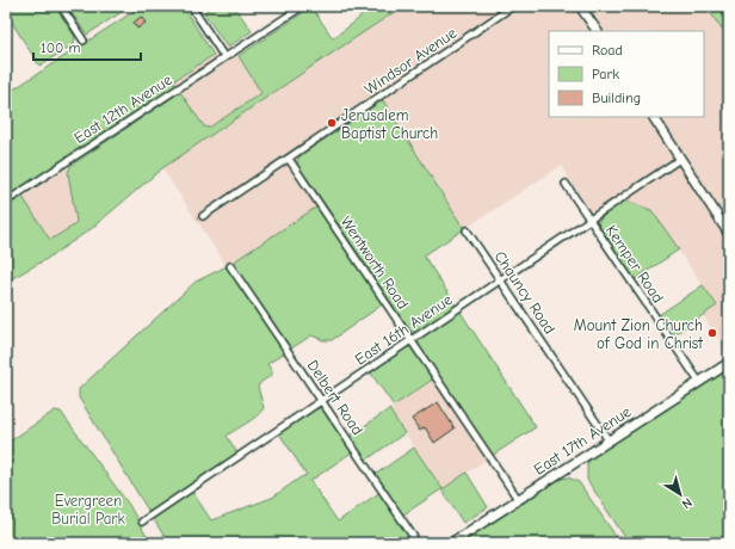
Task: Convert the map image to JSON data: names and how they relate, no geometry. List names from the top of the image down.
{
  "streets": {
    "street": [
      "Windsor Avenue",
      "East 12th Avenue",
      "Wentworth Road",
      "Kemper Road",
      "Chauncy Road",
      "East 16th Avenue",
      "Delbert Road",
      "East 17th Avenue"
    ]
  },
  "crossings": [
    ["Windsor Avenue", "Wentworth Road"],
    ["Wentworth Road", "East 16th Avenue"],
    ["Wentworth Road", "East 17th Avenue"],
    ["Kemper Road", "East 16th Avenue"],
    ["Kemper Road", "East 17th Avenue"],
    ["Chauncy Road", "East 16th Avenue"],
    ["Chauncy Road", "East 17th Avenue"],
    ["East 16th Avenue", "Delbert Road"]
  ],
  "parks": ["Evergreen Burial Park"],
  "places": ["Jerusalem Baptist Church", "Mount Zion Church of God in Christ"],
  "legend": ["Road", "Park", "Building"],
  "scale_bar": "100 m",
  "north": "bottom right"
}
